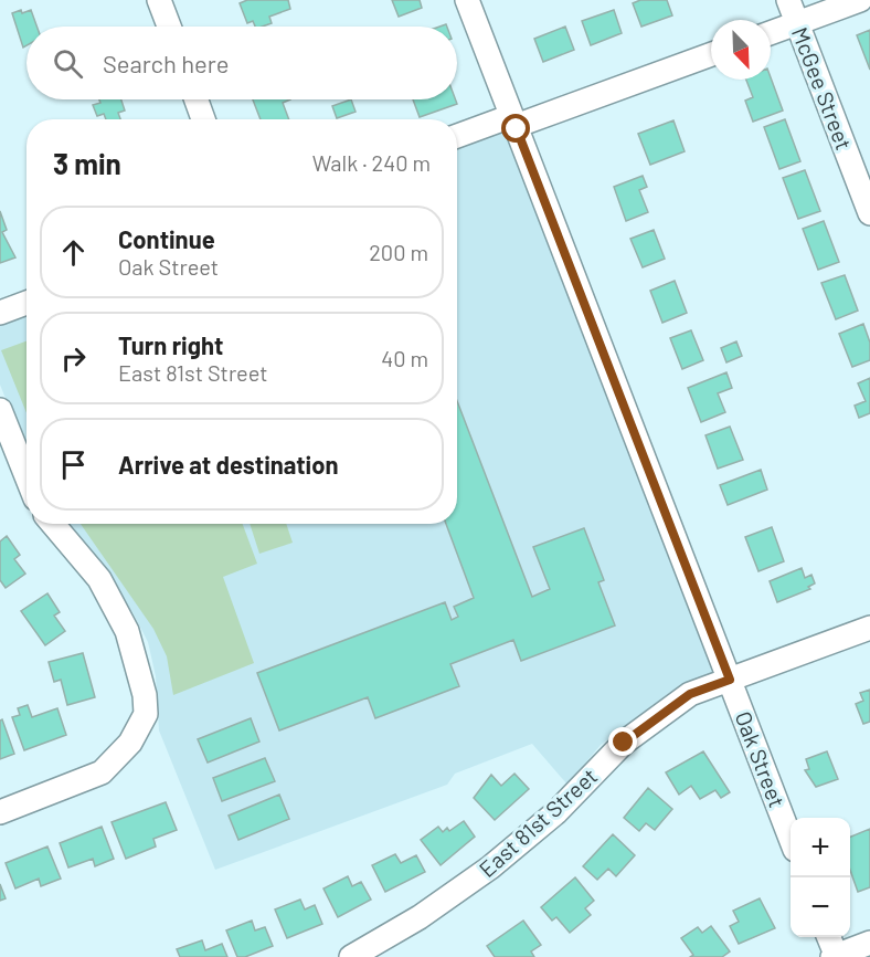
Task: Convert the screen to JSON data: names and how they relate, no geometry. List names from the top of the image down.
{
  "streets": {
    "street": ["McGee Street", "Oak Street", "East 81st Street"]
  },
  "crossings": [
    ["Oak Street", "East 81st Street"]
  ],
  "north": "bottom right",
  "page": {
    "search": "Search here",
    "heading": ["3 min", "Walk · 240 m"],
    "list": [
      ["Continue", "Oak Street", "200 m"],
      ["Turn right", "East 81st Street", "40 m"],
      "Arrive at destination"
    ],
    "map_buttons": ["+", "−"]
  }
}
